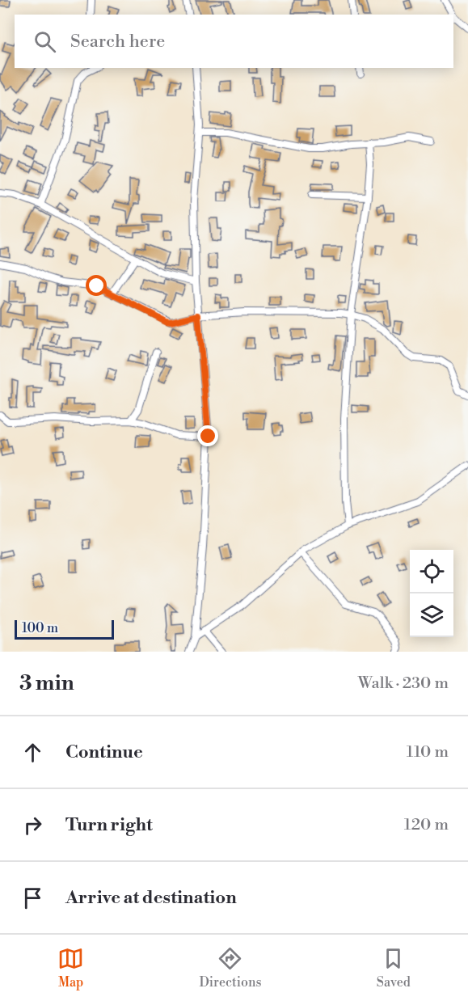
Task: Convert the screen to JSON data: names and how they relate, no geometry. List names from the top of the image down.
{
  "scale_bar": "100 m",
  "page": {
    "search": "Search here",
    "scale": "100 m",
    "heading": ["3 min", "Walk · 230 m"],
    "list": [
      ["Continue", "110 m"],
      ["Turn right", "120 m"],
      "Arrive at destination"
    ],
    "nav": ["Map", "Directions", "Saved"]
  }
}
